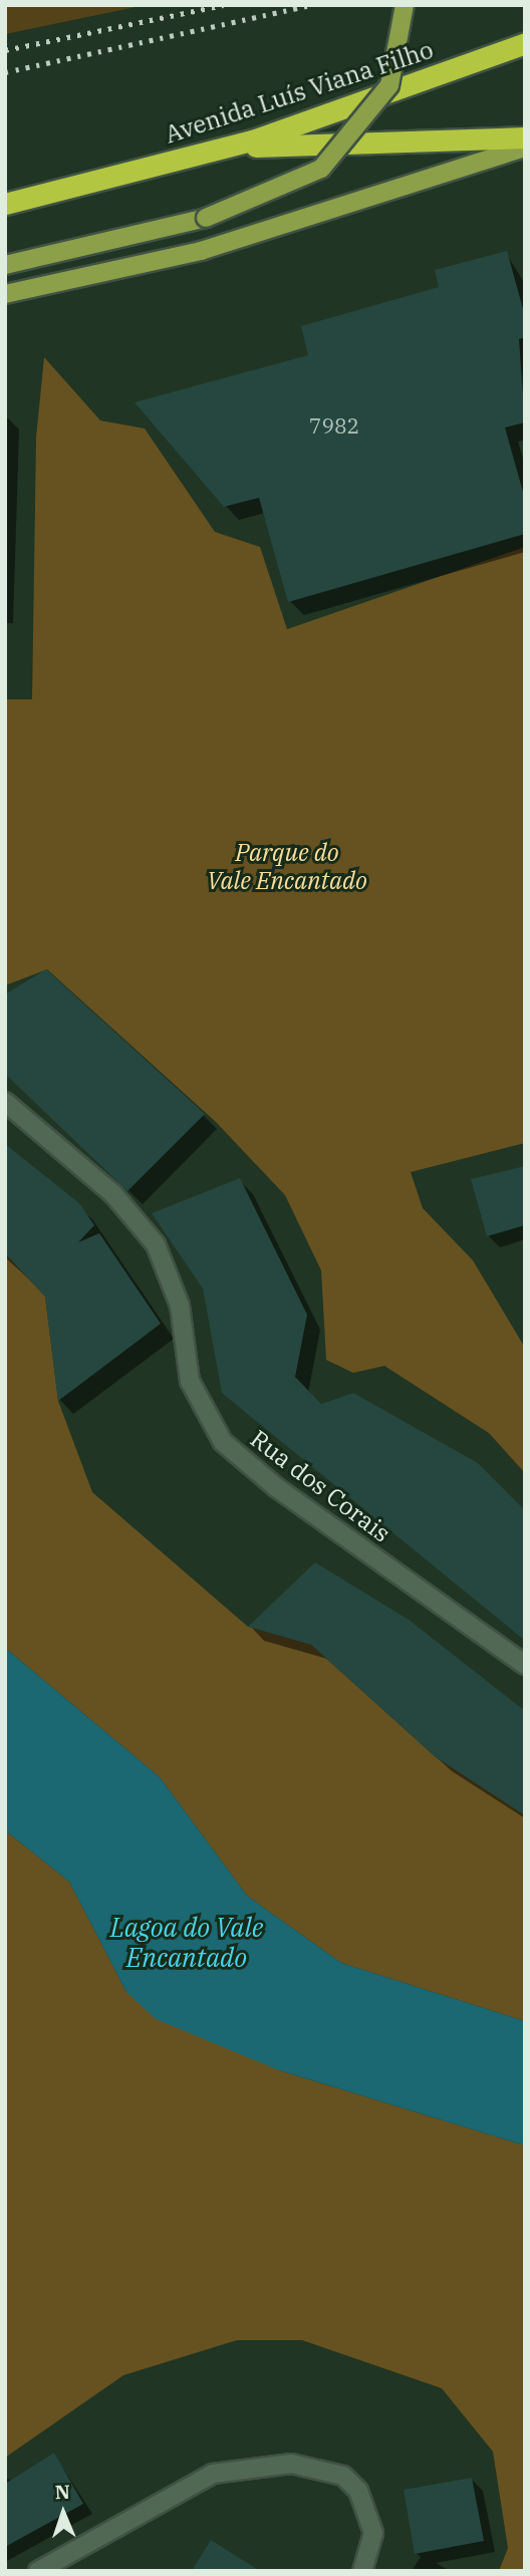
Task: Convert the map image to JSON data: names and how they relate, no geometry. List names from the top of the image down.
{
  "streets": {
    "highway": ["Avenida Luís Viana Filho"],
    "street": ["Rua dos Corais"]
  },
  "water": ["Lagoa do Vale Encantado"],
  "parks": ["Parque do Vale Encantado"],
  "house_numbers": ["7982"],
  "north": "top"
}
